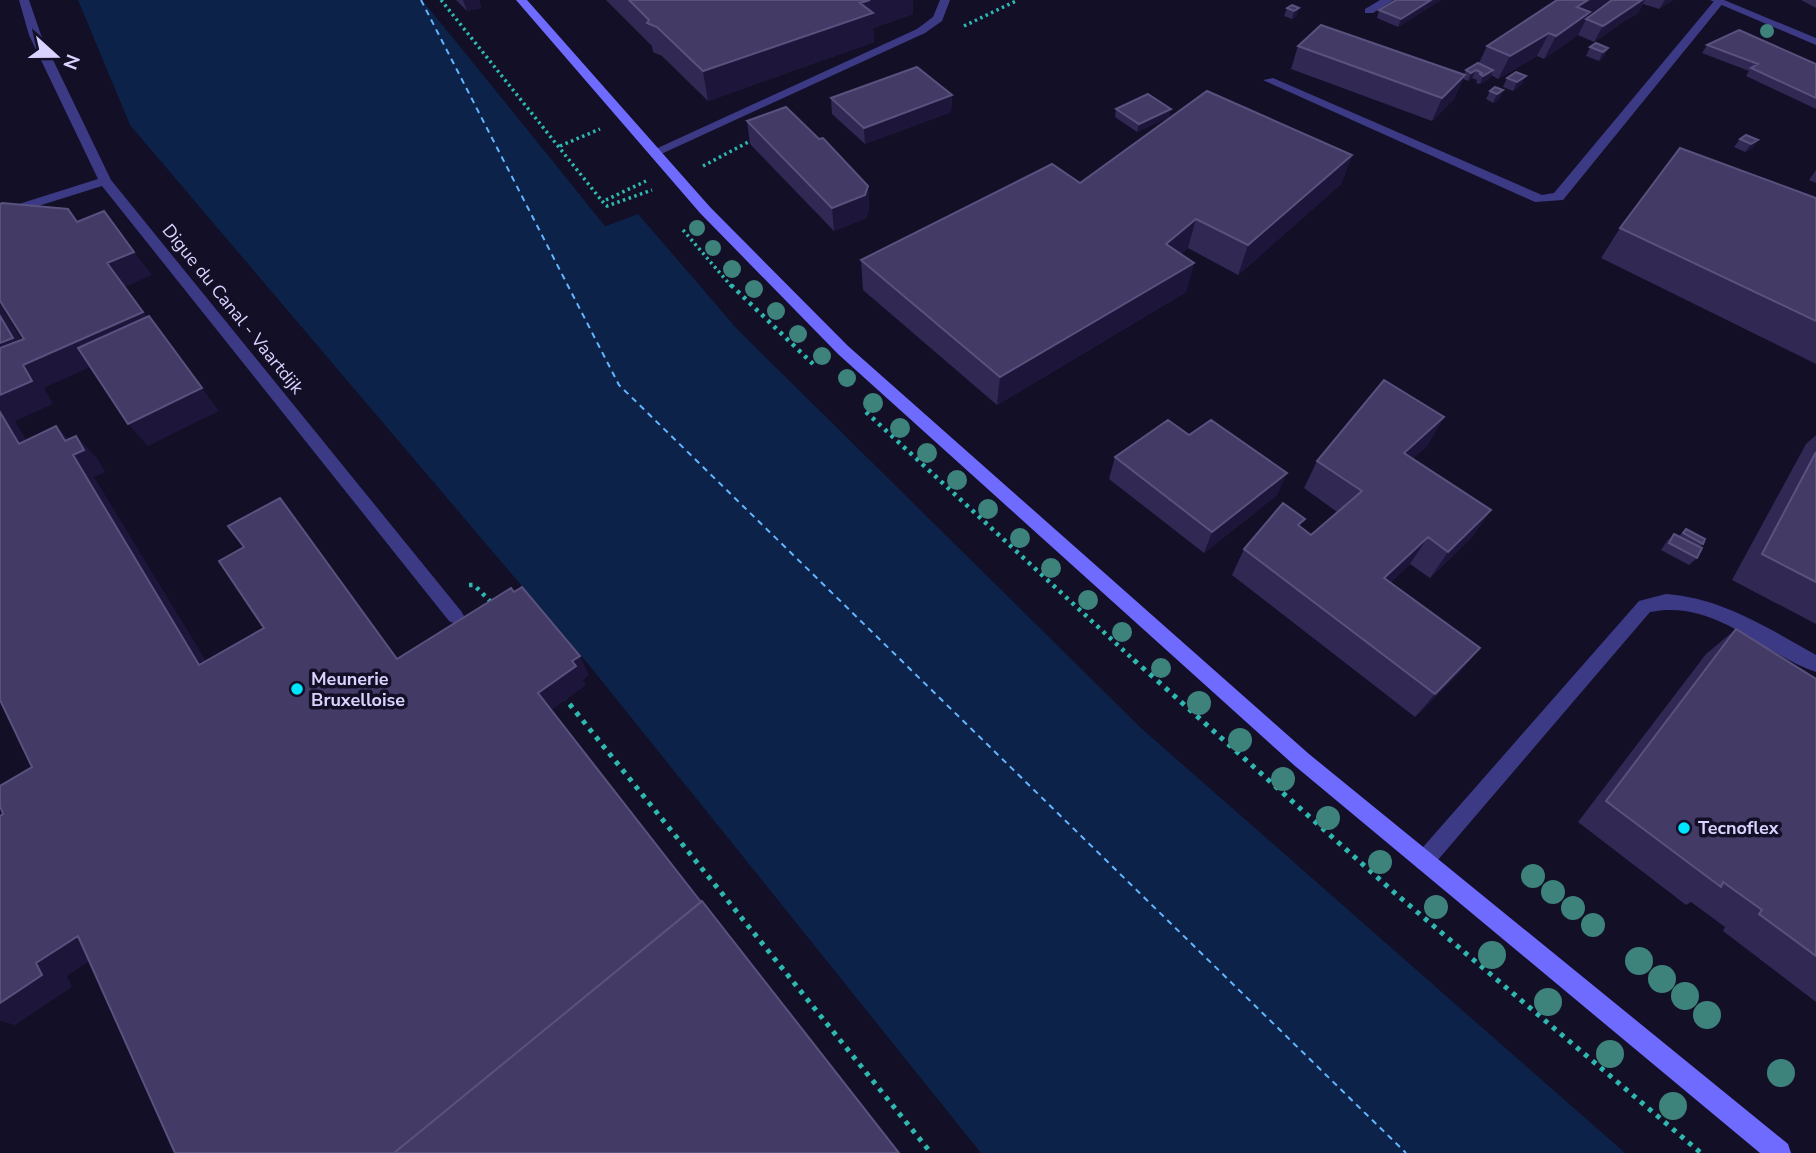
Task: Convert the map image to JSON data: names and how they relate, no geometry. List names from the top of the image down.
{
  "streets": {
    "street": ["Digue du Canal - Vaartdijk"]
  },
  "places": ["Meunerie Bruxelloise", "Tecnoflex"],
  "north": "right"
}
